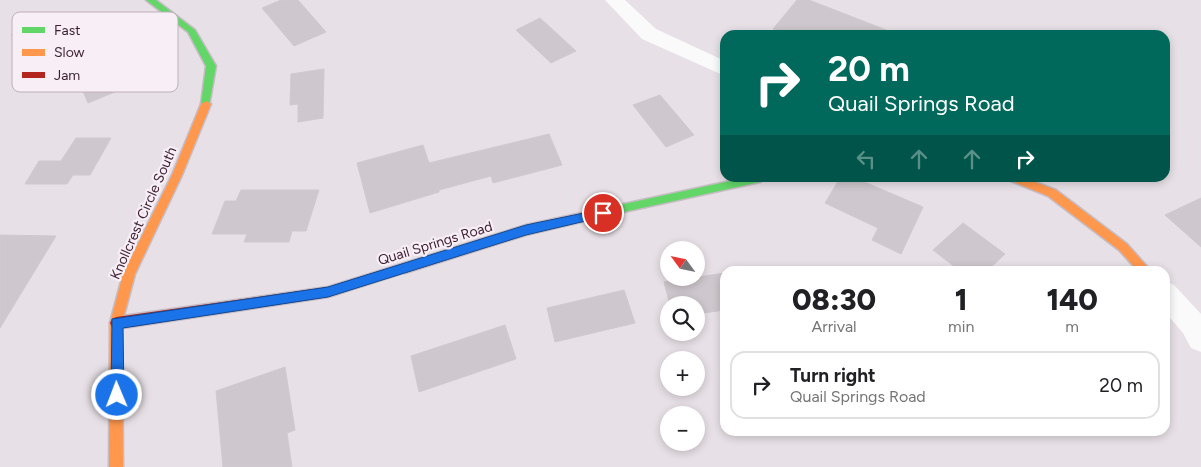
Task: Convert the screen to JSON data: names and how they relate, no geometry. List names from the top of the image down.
{
  "streets": {
    "street": ["Knollcrest Circle South", "Quail Springs Road"]
  },
  "crossings": [
    ["Knollcrest Circle South", "Quail Springs Road"]
  ],
  "legend": ["Fast", "Slow", "Jam"],
  "north": "top left",
  "page": {
    "turn": ["20 m", "Quail Springs Road"],
    "map_buttons": ["+", "−"],
    "eta": [
      "08:30",
      "Arrival",
      "1",
      "min",
      "140",
      "m"
    ],
    "list": [
      {
        "name": "Turn right",
        "note": "Quail Springs Road",
        "value": "20 m"
      }
    ]
  }
}
